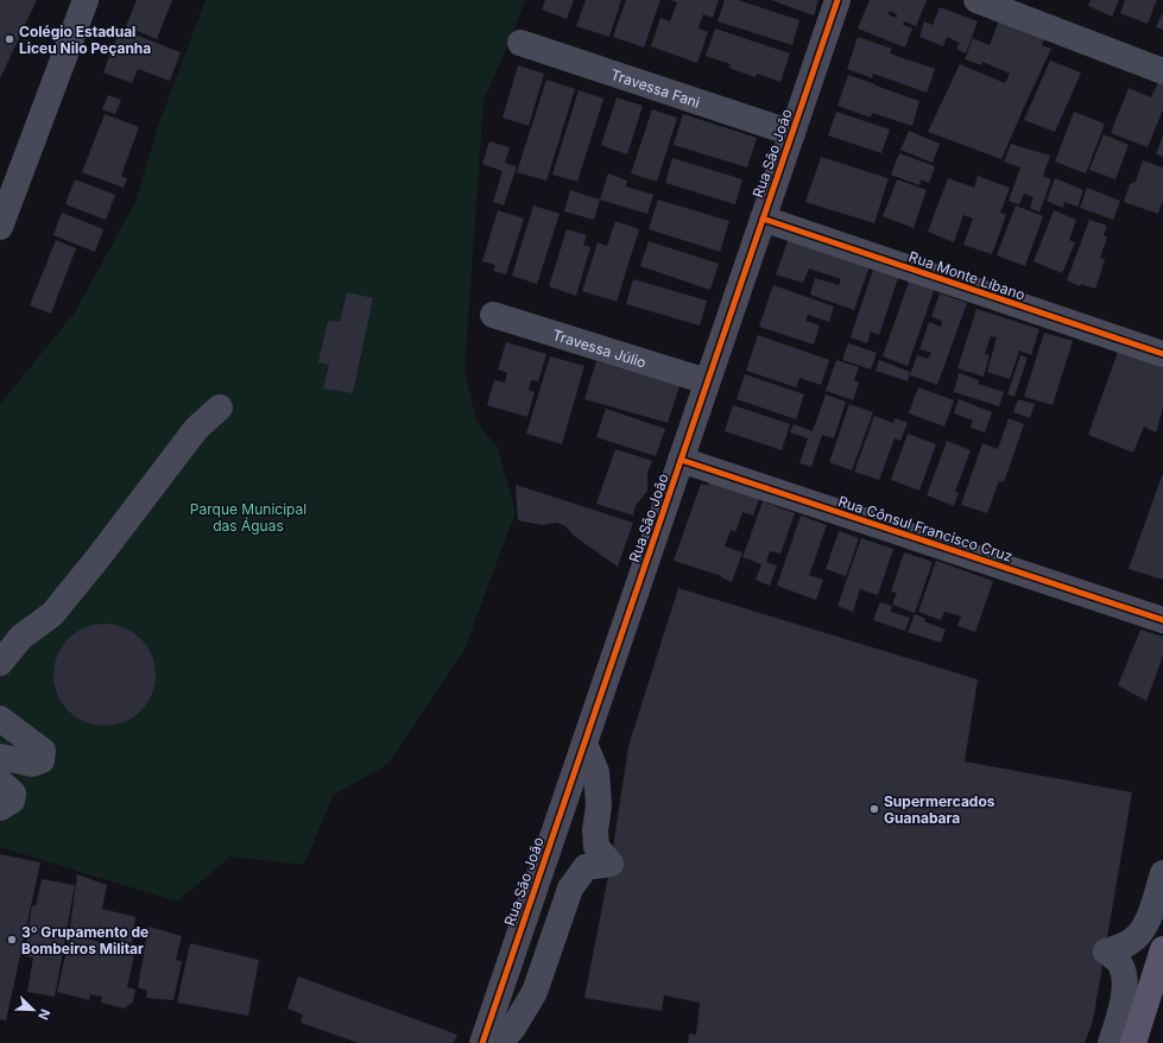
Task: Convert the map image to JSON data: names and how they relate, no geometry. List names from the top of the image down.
{
  "streets": {
    "street": [
      "Travessa Fani",
      "Rua São João",
      "Rua Monte Líbano",
      "Travessa Júlio",
      "Rua Cônsul Francisco Cruz"
    ]
  },
  "crossings": [
    ["Travessa Fani", "Rua São João"],
    ["Rua São João", "Rua Monte Líbano"],
    ["Rua São João", "Travessa Júlio"],
    ["Rua São João", "Rua Cônsul Francisco Cruz"]
  ],
  "parks": ["Parque Municipal das Águas"],
  "places": ["Colégio Estadual Liceu Nilo Peçanha", "Supermercados Guanabara", "3º Grupamento de Bombeiros Militar"],
  "north": "bottom right"
}
